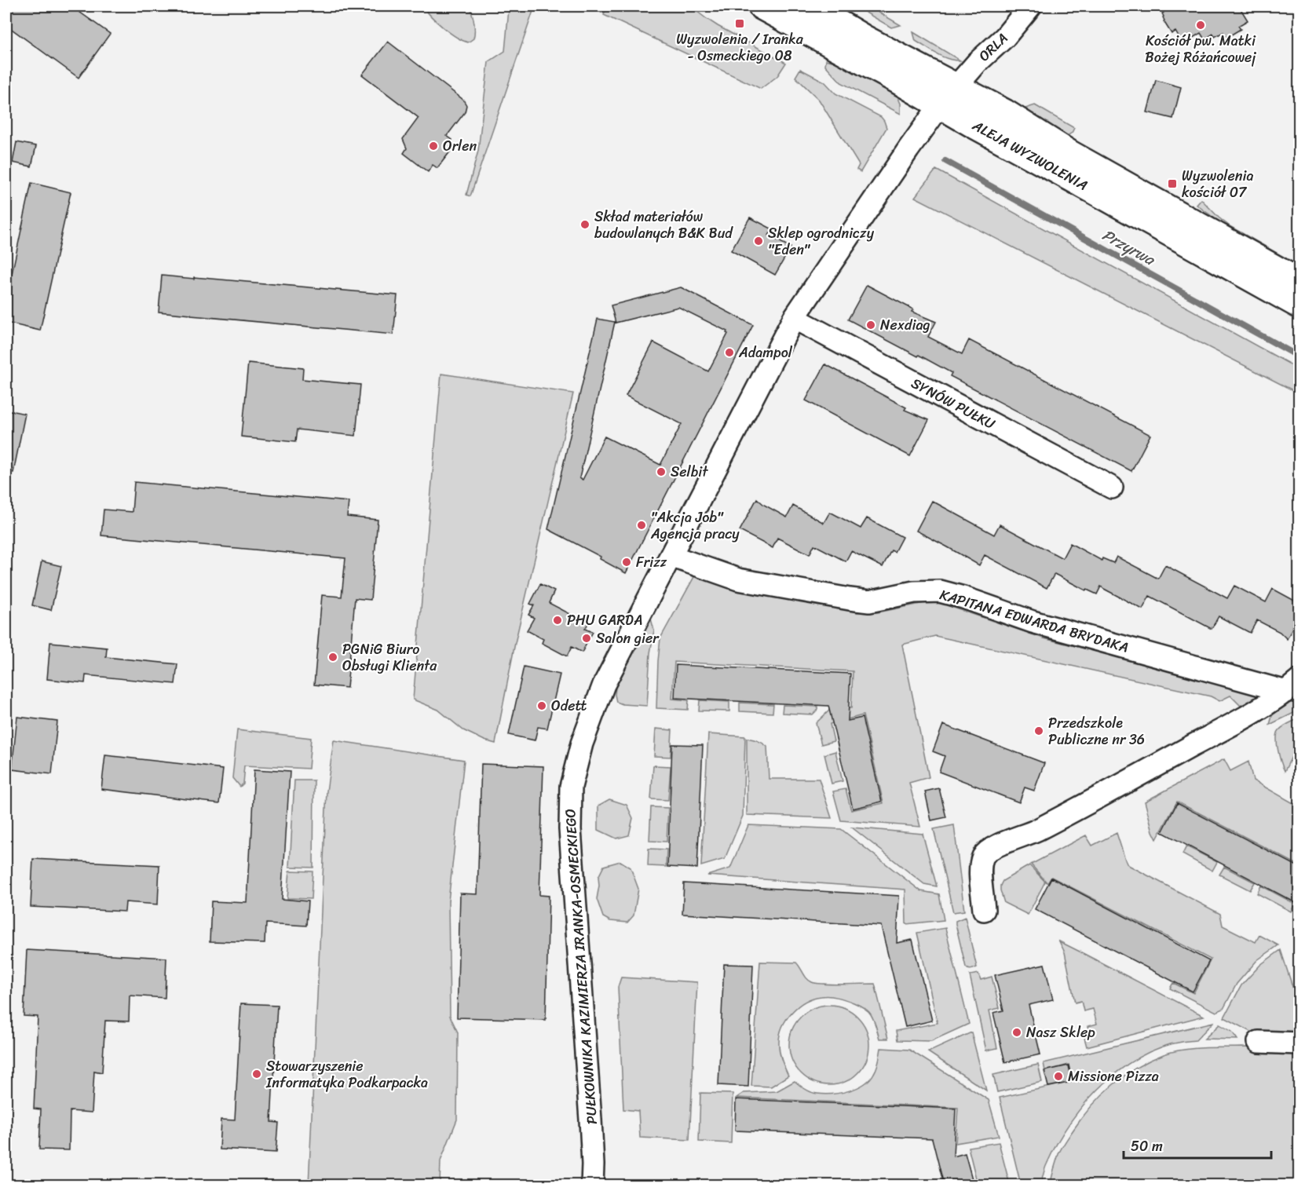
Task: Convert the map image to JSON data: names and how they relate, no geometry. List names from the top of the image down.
{
  "streets": {
    "main road": ["ALEJA WYZWOLENIA"],
    "street": [
      "ORLA",
      "SYNÓW PUŁKU",
      "KAPITANA EDWARDA BRYDAKA",
      "PUŁKOWNIKA KAZIMIERZA IRANKA-OSMECKIEGO"
    ]
  },
  "crossings": [
    ["ORLA", "ALEJA WYZWOLENIA"],
    ["ORLA", "PUŁKOWNIKA KAZIMIERZA IRANKA-OSMECKIEGO"],
    ["ALEJA WYZWOLENIA", "PUŁKOWNIKA KAZIMIERZA IRANKA-OSMECKIEGO"],
    ["SYNÓW PUŁKU", "PUŁKOWNIKA KAZIMIERZA IRANKA-OSMECKIEGO"],
    ["KAPITANA EDWARDA BRYDAKA", "PUŁKOWNIKA KAZIMIERZA IRANKA-OSMECKIEGO"]
  ],
  "water": ["Przyrwa"],
  "places": {
    "transit": ["Wyzwolenia / Iranka - Osmeckiego 08", "Wyzwolenia kościół 07"],
    "other": [
      "Kościół pw. Matki Bożej Różańcowej",
      "Orlen",
      "Skład materiałów budowlanych B&K Bud",
      "Sklep ogrodniczy \"Eden\"",
      "Nexdiag",
      "Adampol",
      "Selbit",
      "\"Akcja Job\" Agencja pracy",
      "Frizz",
      "PHU GARDA",
      "Salon gier",
      "PGNiG Biuro Obsługi Klienta",
      "Odett",
      "Przedszkole Publiczne nr 36",
      "Nasz Sklep",
      "Stowarzyszenie Informatyka Podkarpacka",
      "Missione Pizza"
    ]
  },
  "scale_bar": "50 m"
}
